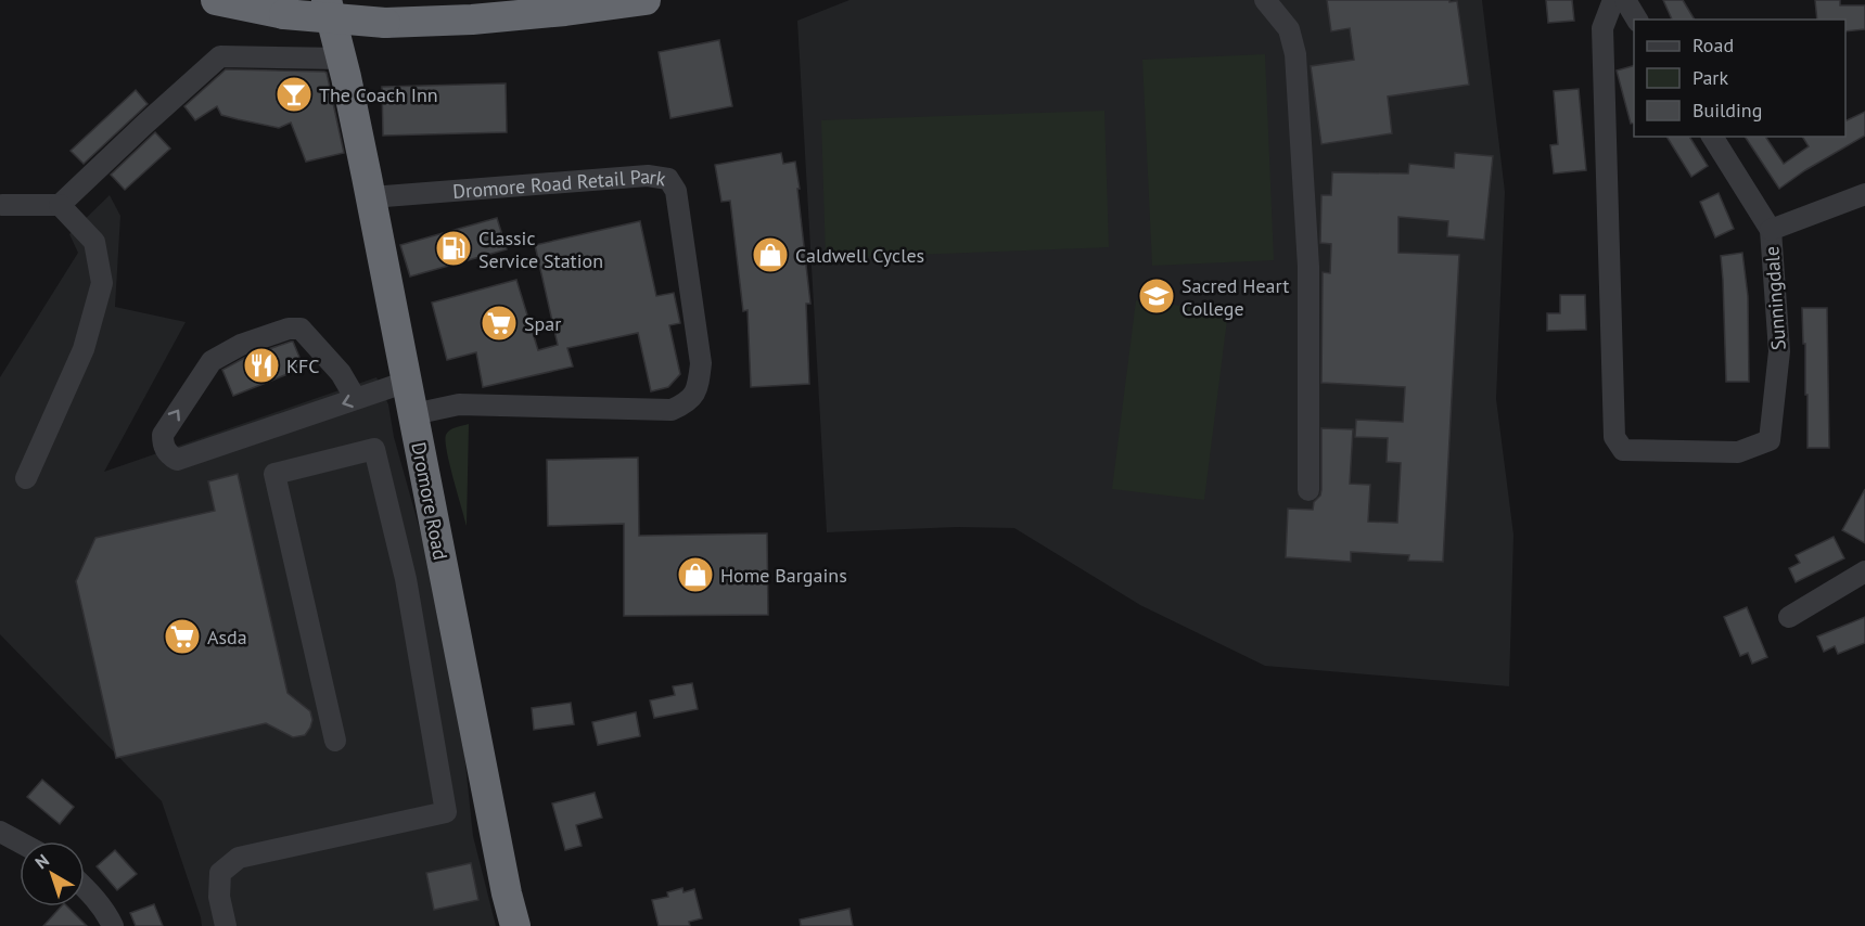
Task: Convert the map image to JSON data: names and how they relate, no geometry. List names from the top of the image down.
{
  "streets": {
    "highway": ["Dromore Road"],
    "street": ["Dromore Road Retail Park", "Sunningdale"]
  },
  "crossings": [
    ["Dromore Road Retail Park", "Dromore Road"]
  ],
  "places": {
    "bar": ["The Coach Inn"],
    "fuel station": ["Classic Service Station"],
    "shop": ["Caldwell Cycles", "Home Bargains"],
    "school or university": ["Sacred Heart College"],
    "supermarket": ["Spar", "Asda"],
    "restaurant": ["KFC"]
  },
  "legend": ["Road", "Park", "Building"],
  "north": "top left"
}
